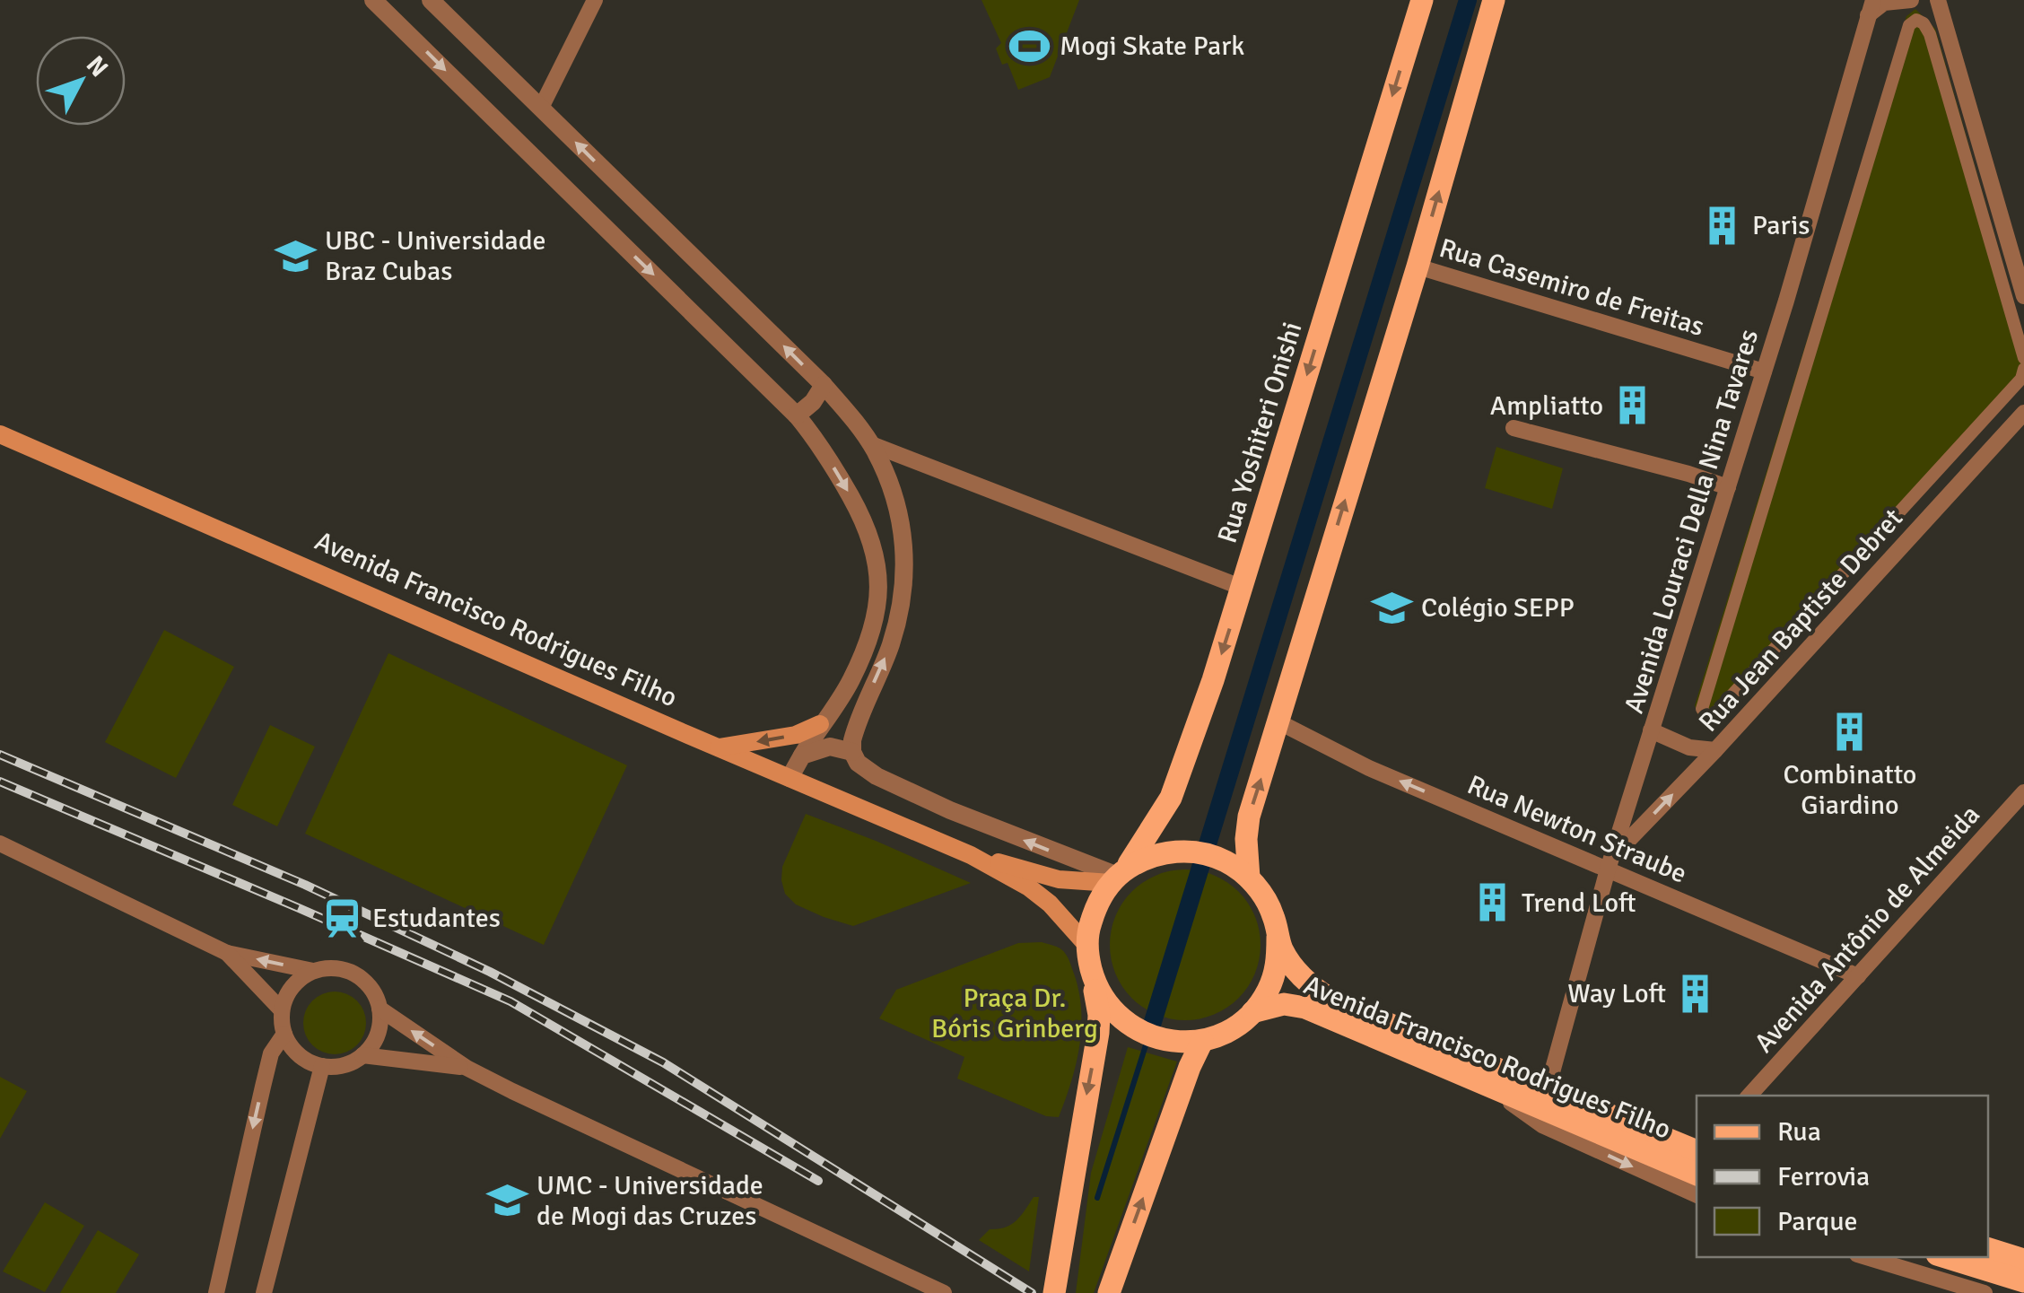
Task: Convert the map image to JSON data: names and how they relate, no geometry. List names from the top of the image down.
{
  "streets": {
    "main road": ["Rua Yoshiteri Onishi", "Avenida Francisco Rodrigues Filho"],
    "street": [
      "Rua Casemiro de Freitas",
      "Avenida Louraci Della Nina Tavares",
      "Rua Jean Baptiste Debret",
      "Rua Newton Straube",
      "Avenida Antônio de Almeida"
    ]
  },
  "crossings": [
    ["Rua Casemiro de Freitas", "Avenida Louraci Della Nina Tavares"],
    ["Rua Yoshiteri Onishi", "Avenida Francisco Rodrigues Filho"],
    ["Avenida Louraci Della Nina Tavares", "Avenida Francisco Rodrigues Filho"],
    ["Avenida Louraci Della Nina Tavares", "Rua Jean Baptiste Debret"],
    ["Avenida Louraci Della Nina Tavares", "Rua Newton Straube"],
    ["Rua Jean Baptiste Debret", "Rua Newton Straube"],
    ["Rua Newton Straube", "Avenida Antônio de Almeida"]
  ],
  "one_way": ["Rua Newton Straube"],
  "parks": ["Praça Dr. Bóris Grinberg"],
  "places": {
    "sports": ["Mogi Skate Park"],
    "building": [
      "Paris",
      "Ampliatto",
      "Combinatto Giardino",
      "Trend Loft",
      "Way Loft"
    ],
    "school or university": ["UBC - Universidade Braz Cubas", "Colégio SEPP", "UMC - Universidade de Mogi das Cruzes"],
    "station": ["Estudantes"]
  },
  "legend": ["Rua", "Ferrovia", "Parque"],
  "north": "top right"
}
